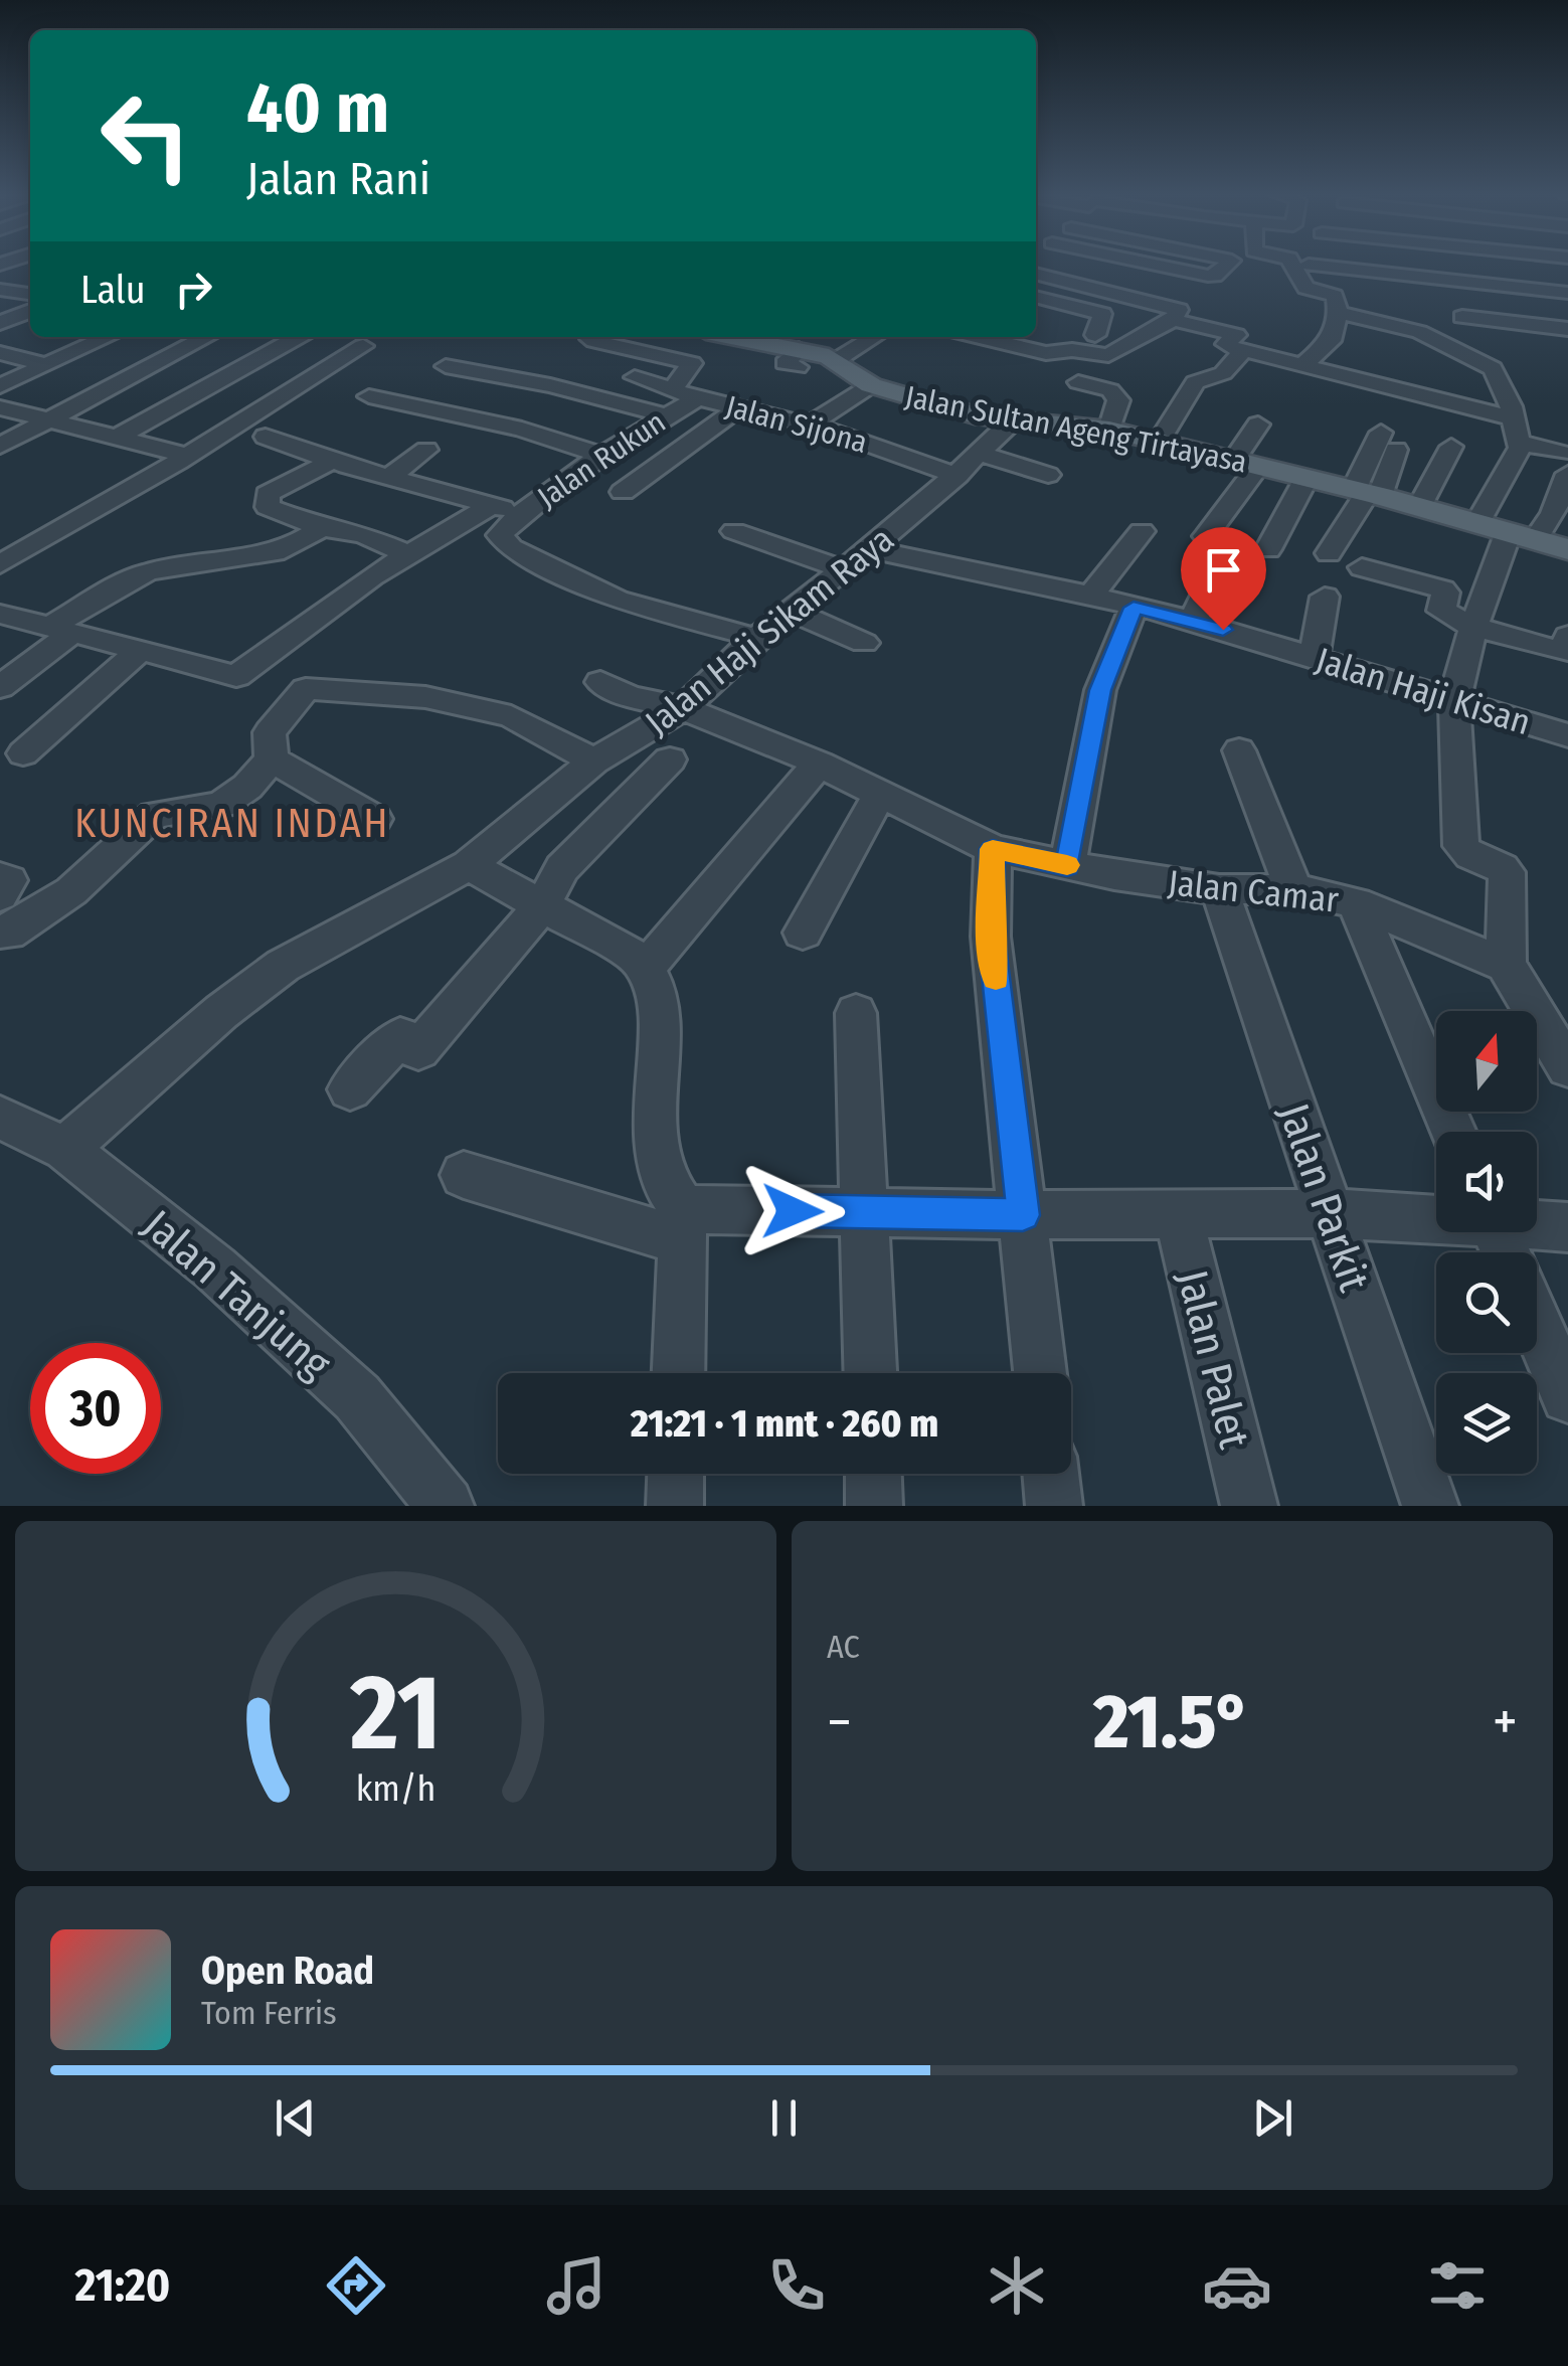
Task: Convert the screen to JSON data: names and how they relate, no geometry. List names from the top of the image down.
{
  "streets": {
    "main road": ["Jalan Sultan Ageng Tirtayasa"],
    "street": [
      "Jalan Sijona",
      "Jalan Rukun",
      "Jalan Haji Sikam Raya",
      "Jalan Haji Kisan",
      "Jalan Camar",
      "Jalan Parkit",
      "Jalan Tanjung",
      "Jalan Palet"
    ]
  },
  "crossings": [
    ["Jalan Sijona", "Jalan Rukun"],
    ["Jalan Sijona", "Jalan Haji Sikam Raya"],
    ["Jalan Sultan Ageng Tirtayasa", "Jalan Haji Sikam Raya"],
    ["Jalan Haji Sikam Raya", "Jalan Haji Kisan"],
    ["Jalan Haji Sikam Raya", "Jalan Camar"],
    ["Jalan Haji Sikam Raya", "Jalan Tanjung"],
    ["Jalan Camar", "Jalan Parkit"]
  ],
  "districts": ["KUNCIRAN INDAH"],
  "north": "top",
  "page": {
    "turn": ["40 m", "Jalan Rani"],
    "then": "Lalu",
    "limit": "30",
    "trip": "21:21 · 1 mnt · 260 m",
    "tile": "AC",
    "heat": ["−", "21.5°", "+"],
    "song": ["Open Road", "Tom Ferris"],
    "tabs": "21:20",
    "gauge": ["21", "km/h"]
  }
}
